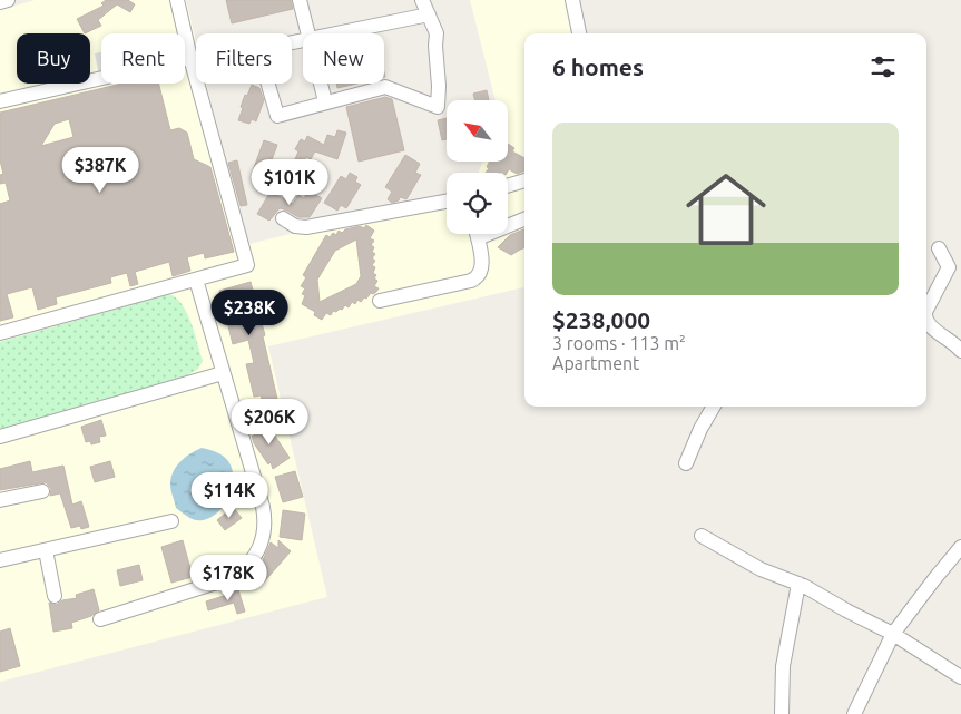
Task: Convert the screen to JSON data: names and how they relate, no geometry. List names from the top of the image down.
{
  "north": "top left",
  "page": {
    "chip": [
      "Buy",
      "Rent",
      "Filters",
      "New"
    ],
    "heading": "6 homes",
    "list": [
      {
        "name": "$238,000",
        "note": "3 rooms · 113 m² · Apartment"
      }
    ],
    "price": [
      "$387K",
      "$101K",
      "$238K",
      "$206K",
      "$114K",
      "$178K"
    ]
  }
}
